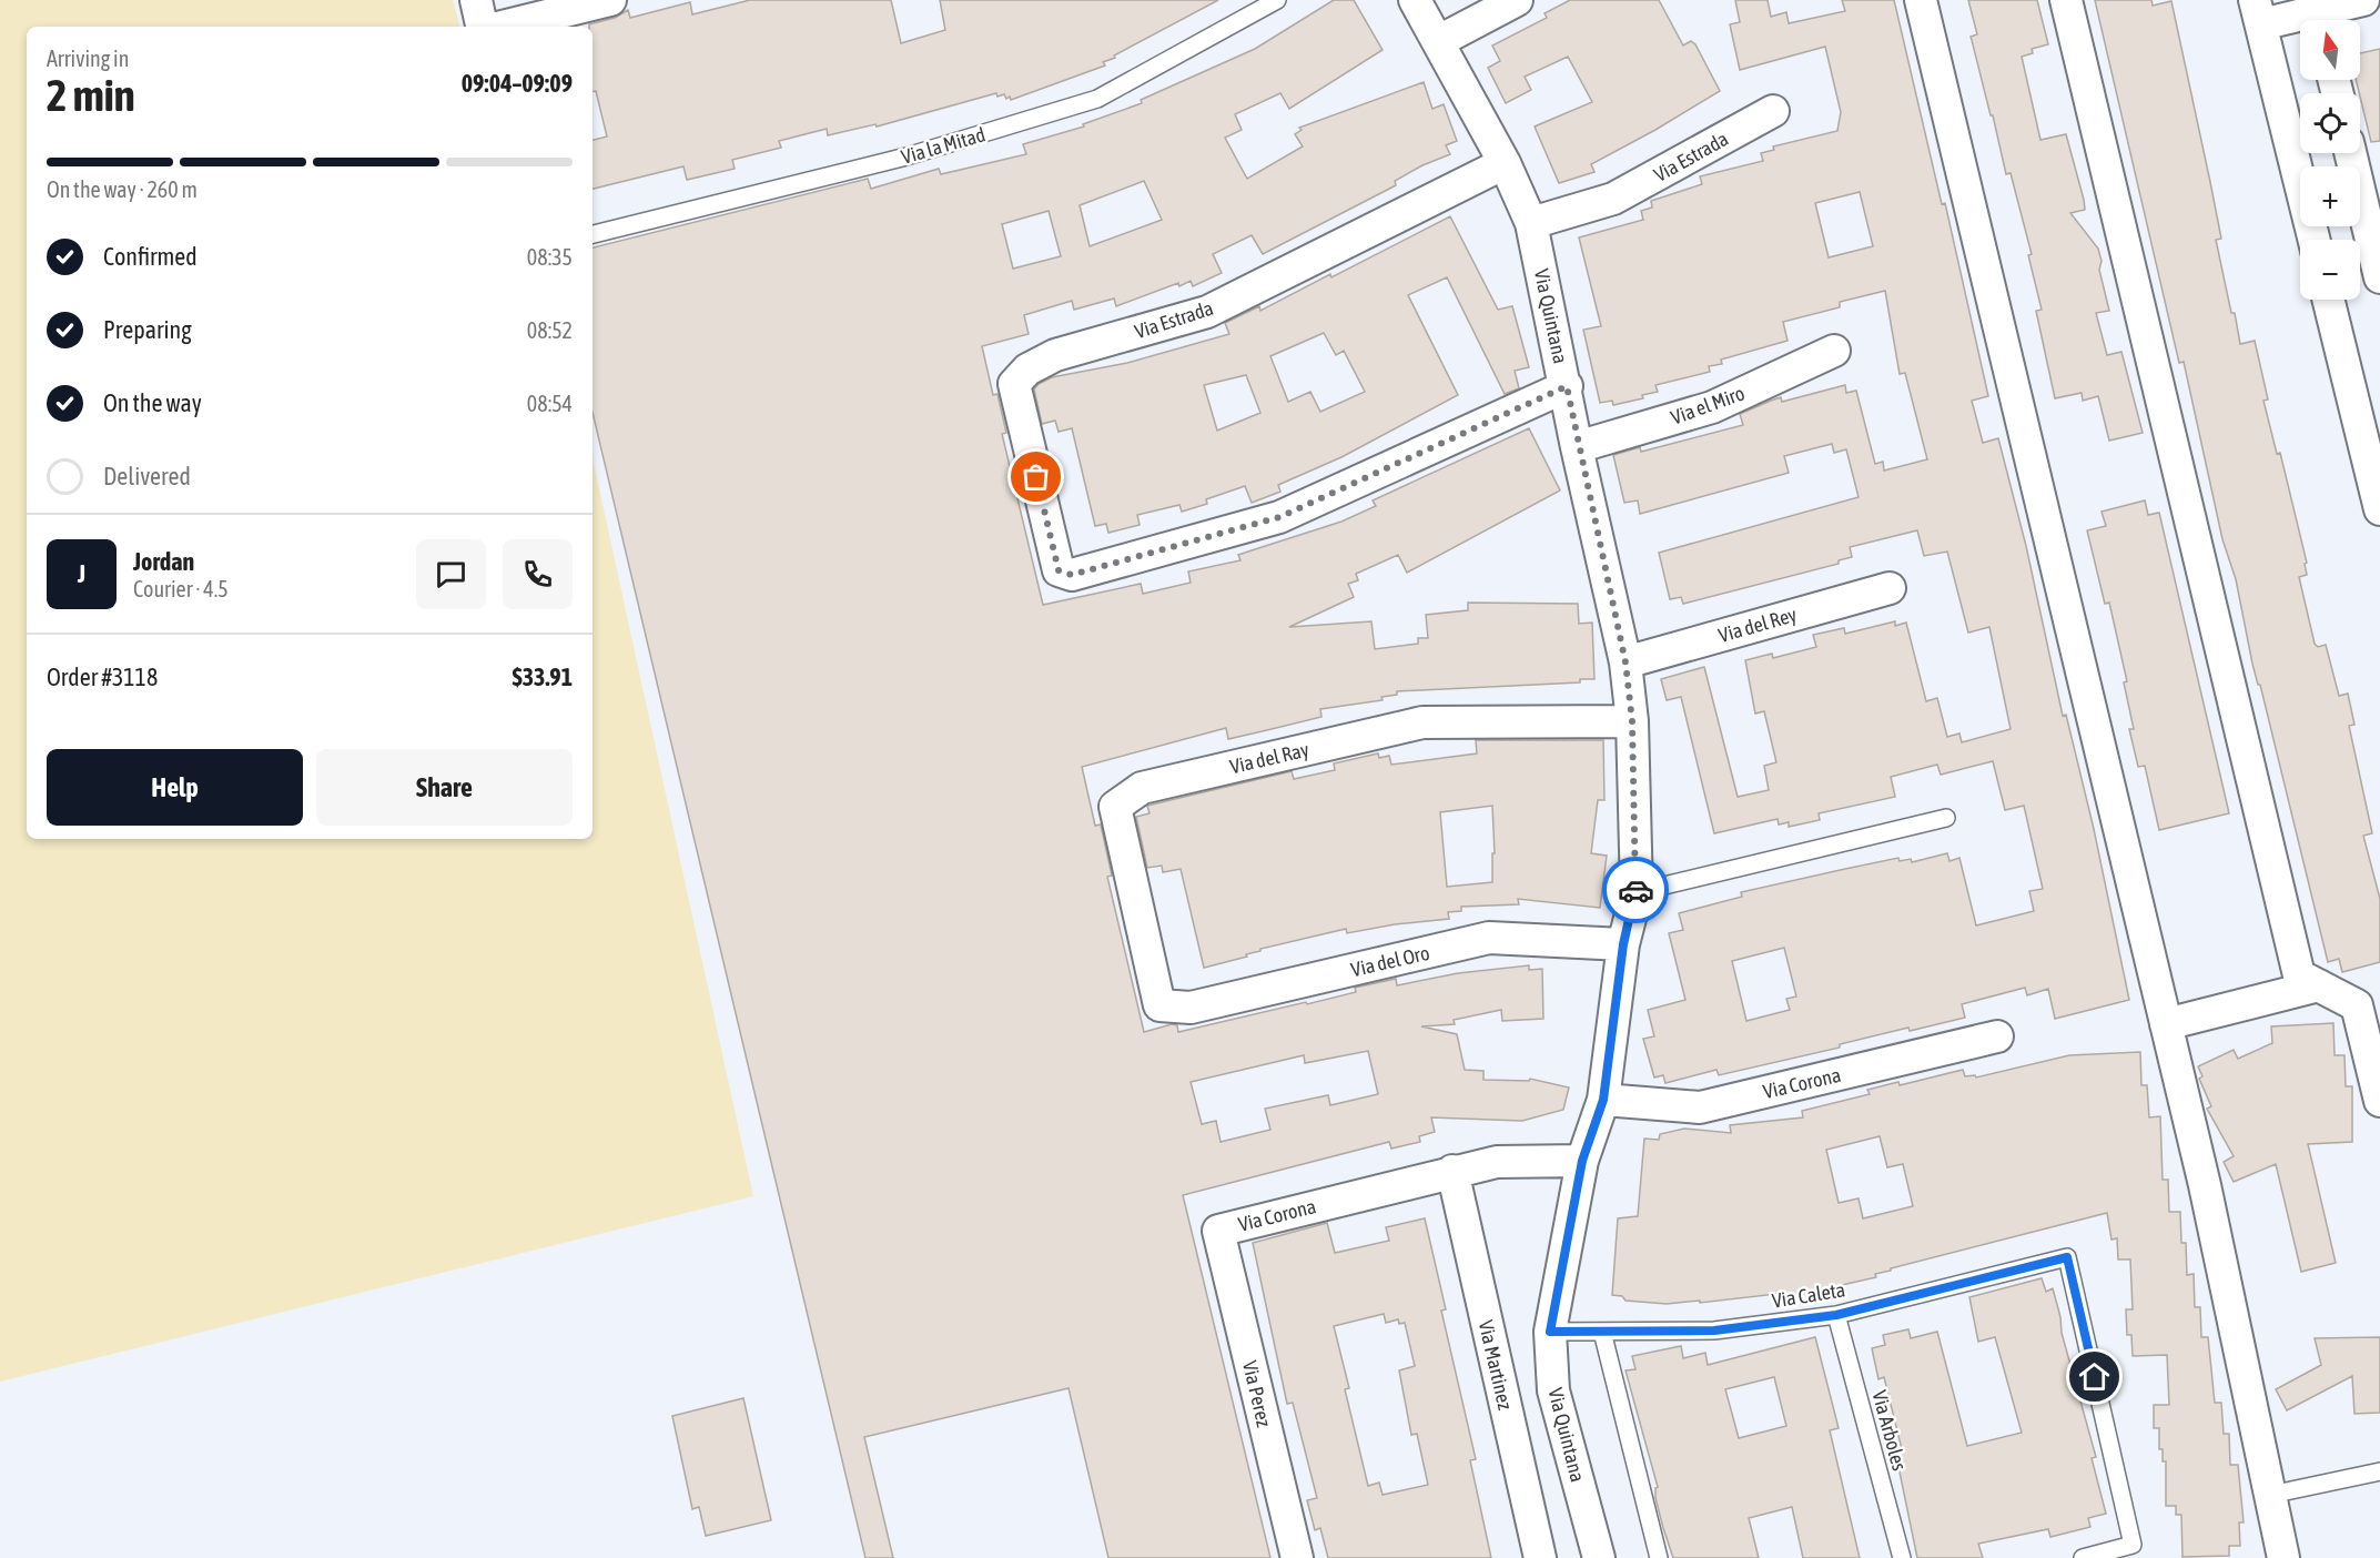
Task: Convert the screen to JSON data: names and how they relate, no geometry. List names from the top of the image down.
{
  "streets": {
    "street": [
      "Via Estrada",
      "Via Quintana",
      "Via el Miro",
      "Via del Rey",
      "Via del Ray",
      "Via del Oro",
      "Via Corona",
      "Via Martinez",
      "Via Perez"
    ],
    "lane": ["Via la Mitad", "Via Caleta", "Via Arboles"]
  },
  "crossings": [
    ["Via Estrada", "Via Quintana"],
    ["Via Quintana", "Via el Miro"],
    ["Via Quintana", "Via del Rey"],
    ["Via Quintana", "Via del Ray"],
    ["Via Quintana", "Via del Oro"],
    ["Via Quintana", "Via Corona"],
    ["Via Quintana", "Via Caleta"],
    ["Via del Ray", "Via del Oro"],
    ["Via Corona", "Via Martinez"],
    ["Via Corona", "Via Perez"],
    ["Via Caleta", "Via Arboles"]
  ],
  "north": "top",
  "page": {
    "map_buttons": ["+", "−"],
    "heading": ["2 min", "Arriving in", "09:04–09:09"],
    "panel": [
      "Jordan",
      "Courier · 4.5",
      "Order #3118",
      "$33.91"
    ],
    "bar": "On the way · 260 m",
    "list": [
      ["Confirmed", "08:35"],
      ["Preparing", "08:52"],
      ["On the way", "08:54"],
      "Delivered"
    ],
    "round": "J",
    "buttons": ["Help", "Share"]
  }
}
